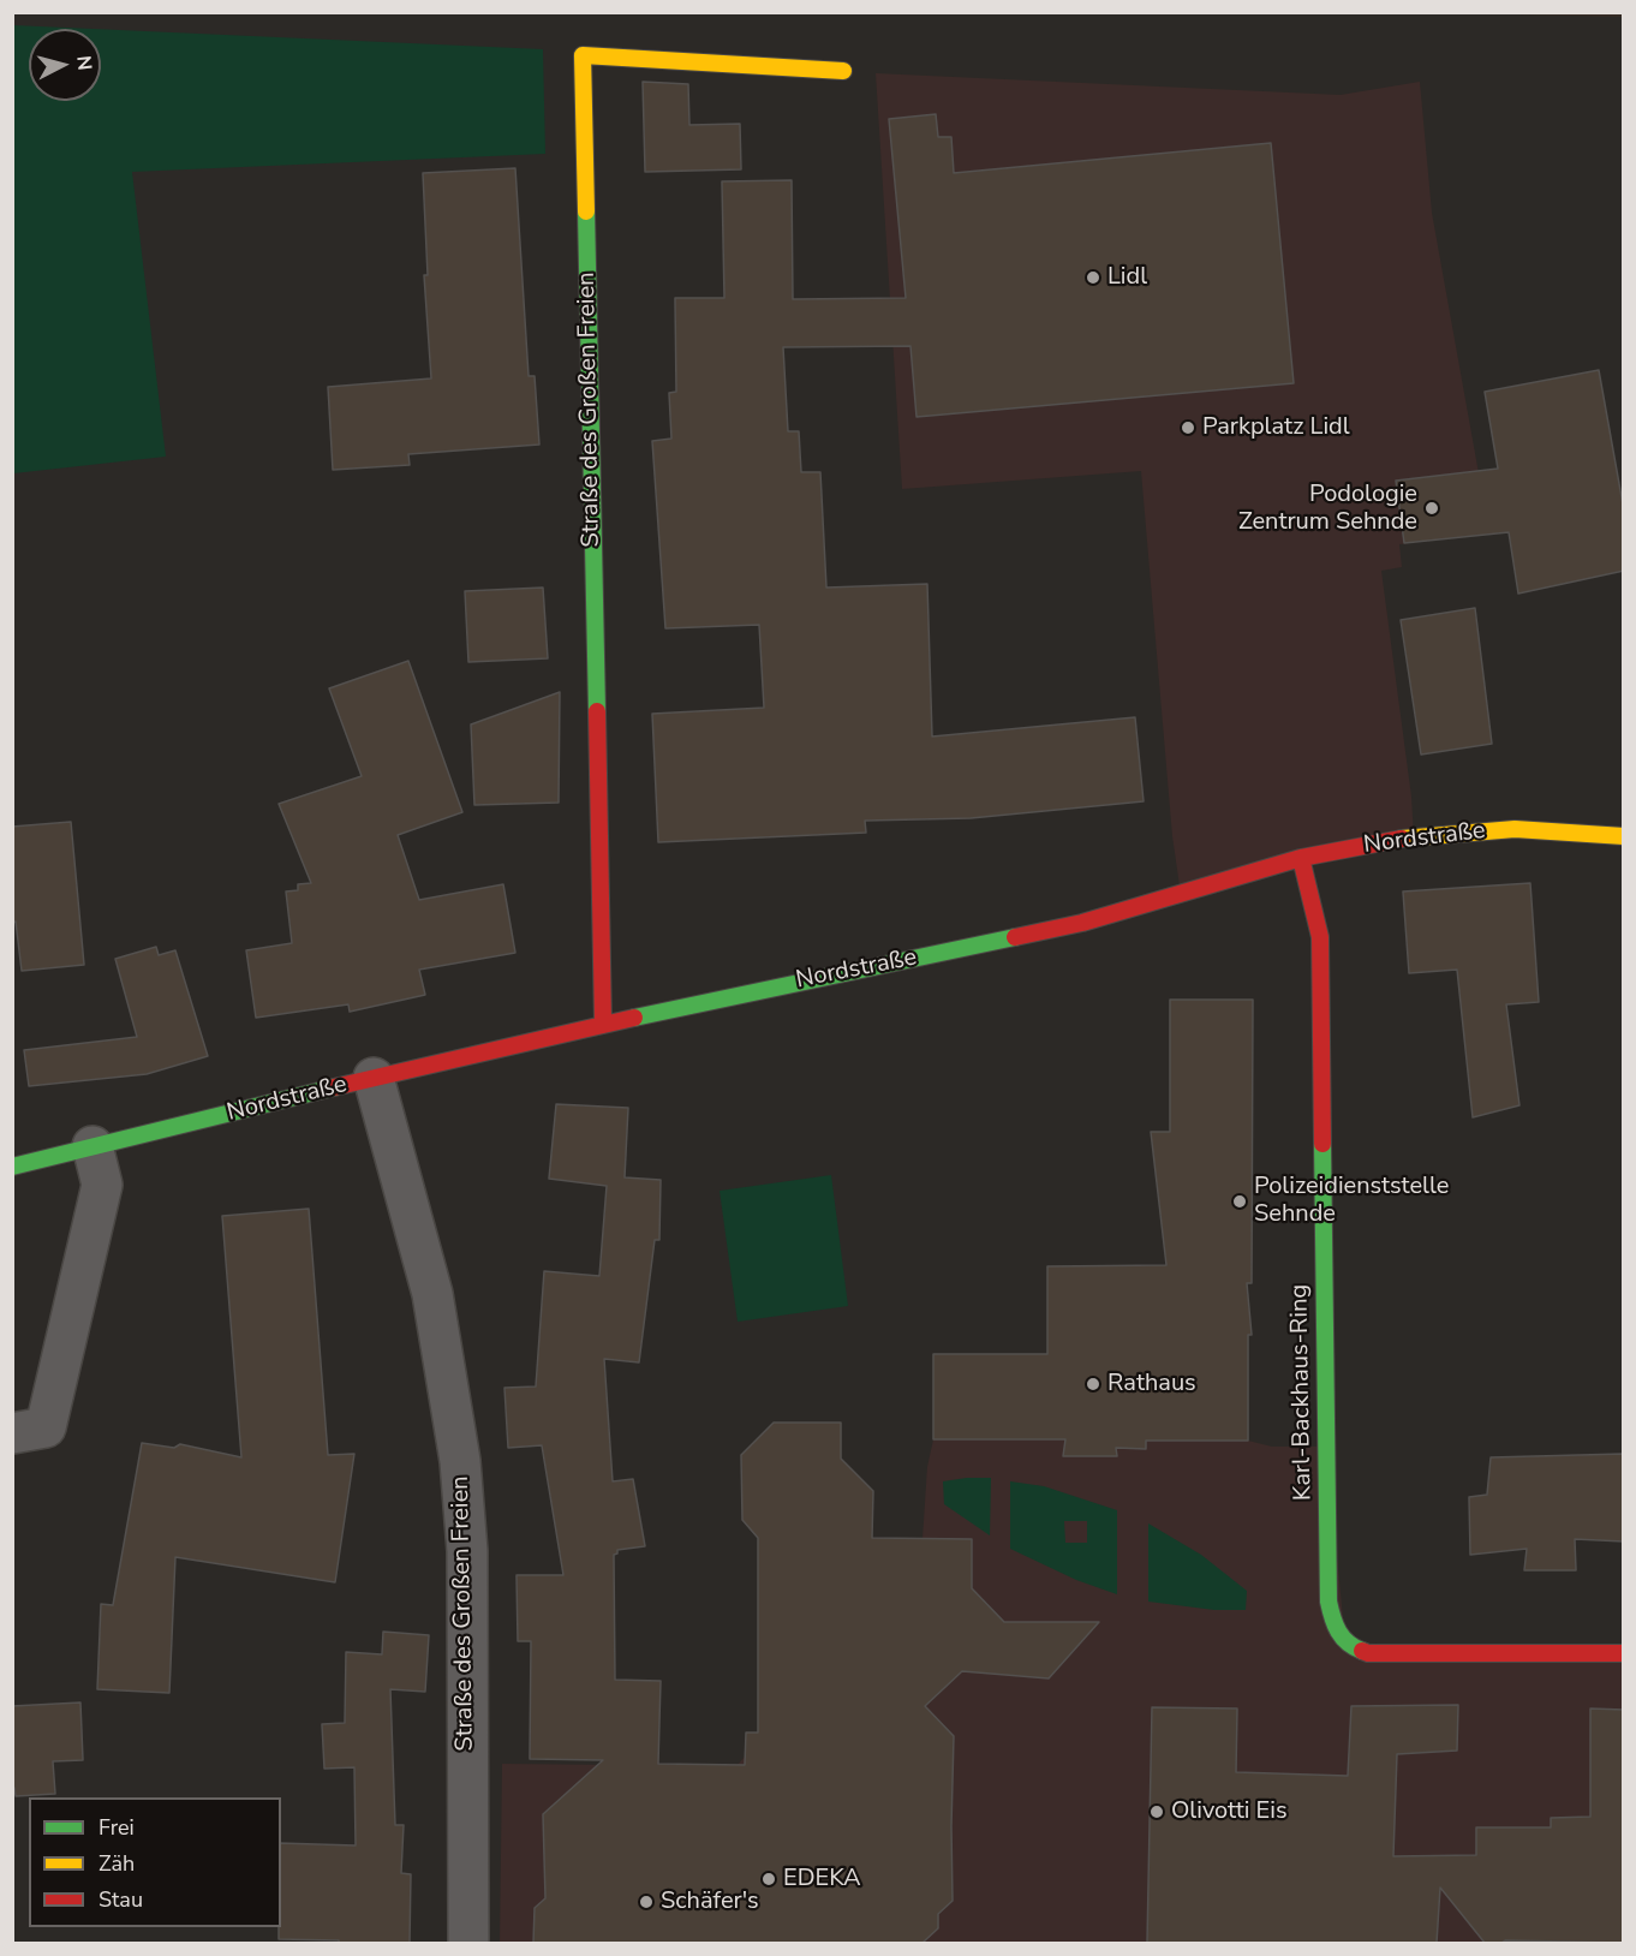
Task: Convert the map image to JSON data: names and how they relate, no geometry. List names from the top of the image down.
{
  "streets": {
    "street": ["Straße des Großen Freien", "Nordstraße", "Karl-Backhaus-Ring"]
  },
  "crossings": [
    ["Straße des Großen Freien", "Nordstraße"],
    ["Nordstraße", "Karl-Backhaus-Ring"]
  ],
  "places": [
    "Lidl",
    "Parkplatz Lidl",
    "Podologie Zentrum Sehnde",
    "Polizeidienststelle Sehnde",
    "Rathaus",
    "Olivotti Eis",
    "EDEKA",
    "Schäfer's"
  ],
  "legend": ["Frei", "Zäh", "Stau"],
  "north": "right"
}
